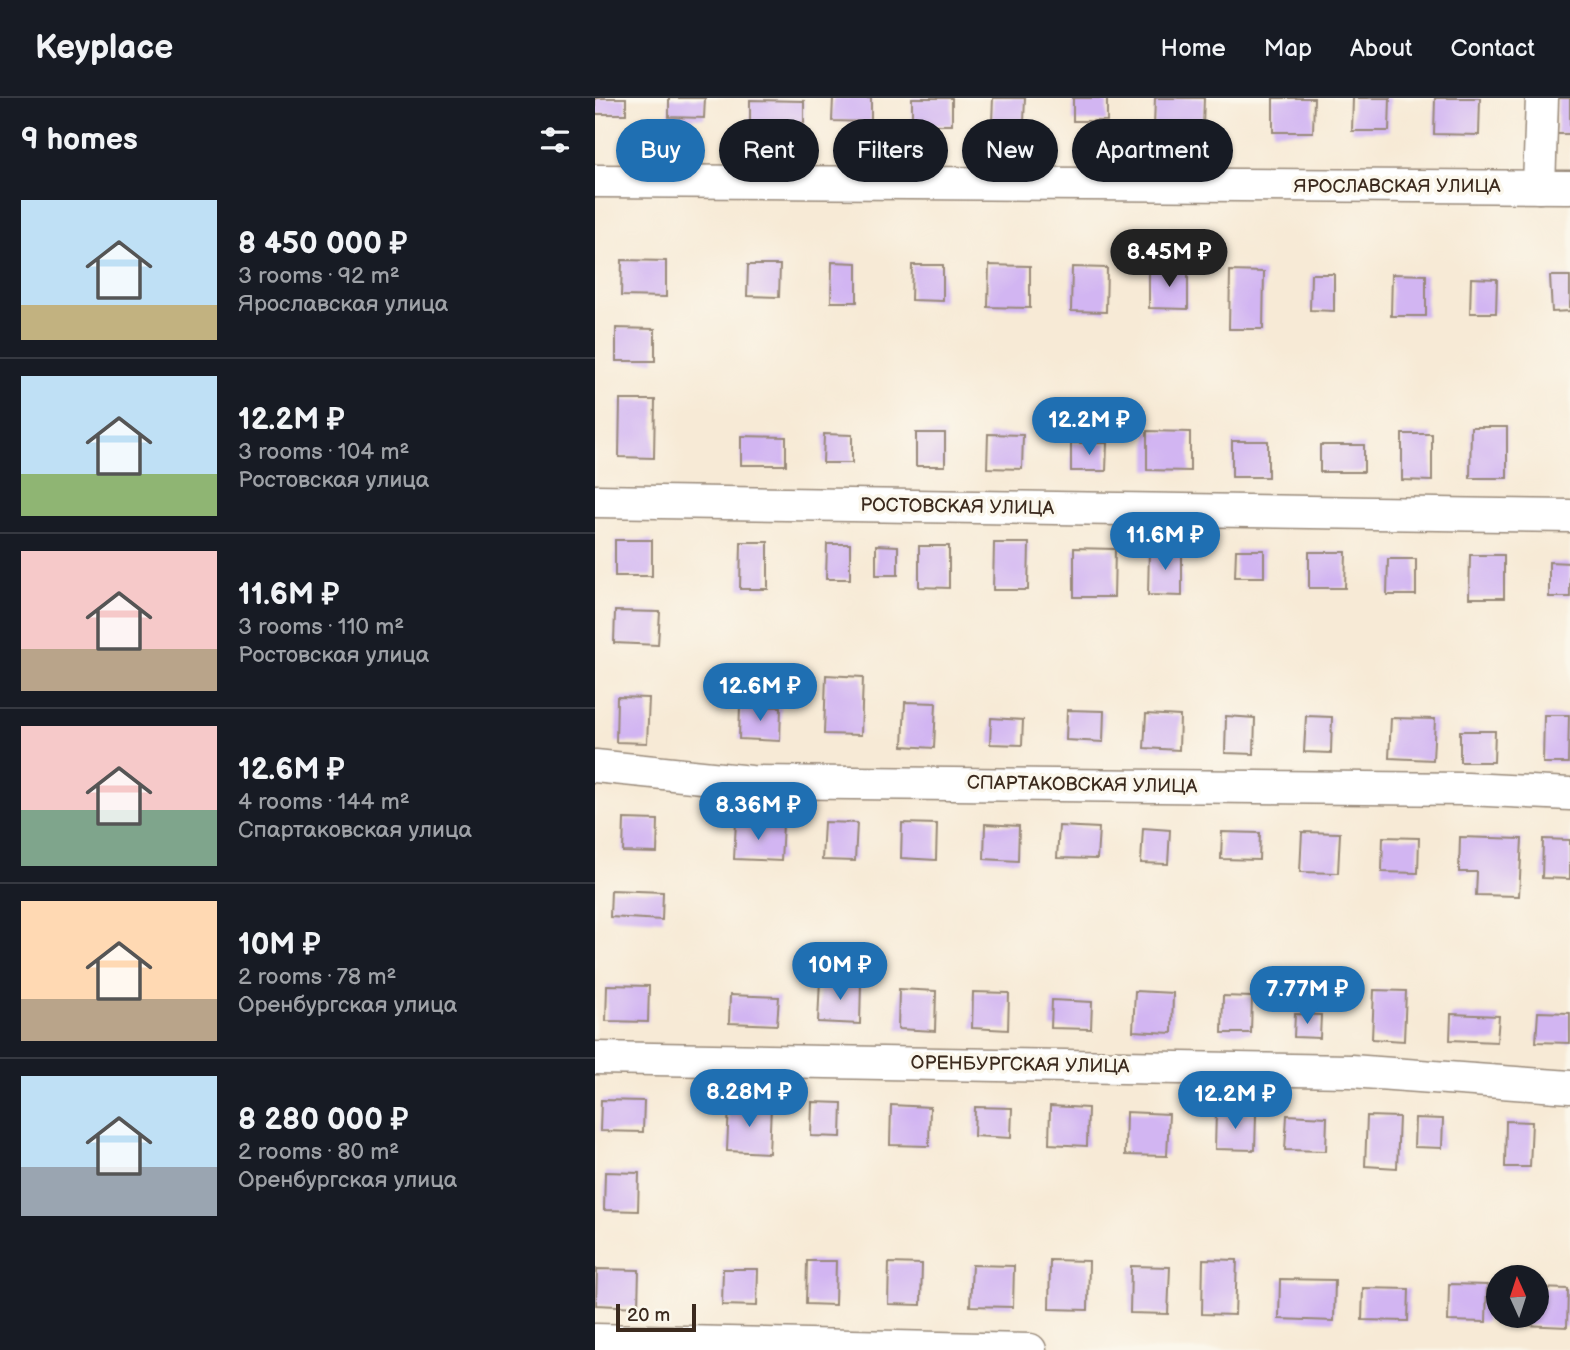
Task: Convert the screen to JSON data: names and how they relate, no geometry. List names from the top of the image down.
{
  "streets": {
    "street": [
      "ЯРОСЛАВСКАЯ УЛИЦА",
      "РОСТОВСКАЯ УЛИЦА",
      "СПАРТАКОВСКАЯ УЛИЦА",
      "ОРЕНБУРГСКАЯ УЛИЦА"
    ]
  },
  "scale_bar": "20 m",
  "north": "top",
  "page": {
    "header": "Keyplace",
    "nav": [
      "Home",
      "Map",
      "About",
      "Contact"
    ],
    "heading": "9 homes",
    "chip": [
      "Buy",
      "Rent",
      "Filters",
      "New",
      "Apartment"
    ],
    "list": [
      {
        "name": "8 450 000 ₽",
        "note": "3 rooms · 92 m² · Ярославская улица"
      },
      {
        "name": "12.2M ₽",
        "note": "3 rooms · 104 m² · Ростовская улица"
      },
      {
        "name": "11.6M ₽",
        "note": "3 rooms · 110 m² · Ростовская улица"
      },
      {
        "name": "12.6M ₽",
        "note": "4 rooms · 144 m² · Спартаковская улица"
      },
      {
        "name": "10M ₽",
        "note": "2 rooms · 78 m² · Оренбургская улица"
      },
      {
        "name": "8 280 000 ₽",
        "note": "2 rooms · 80 m² · Оренбургская улица"
      }
    ],
    "price": [
      "8.45M ₽",
      "12.2M ₽",
      "11.6M ₽",
      "12.6M ₽",
      "8.36M ₽",
      "10M ₽",
      "7.77M ₽",
      "8.28M ₽",
      "12.2M ₽"
    ],
    "scale": "20 m"
  }
}
